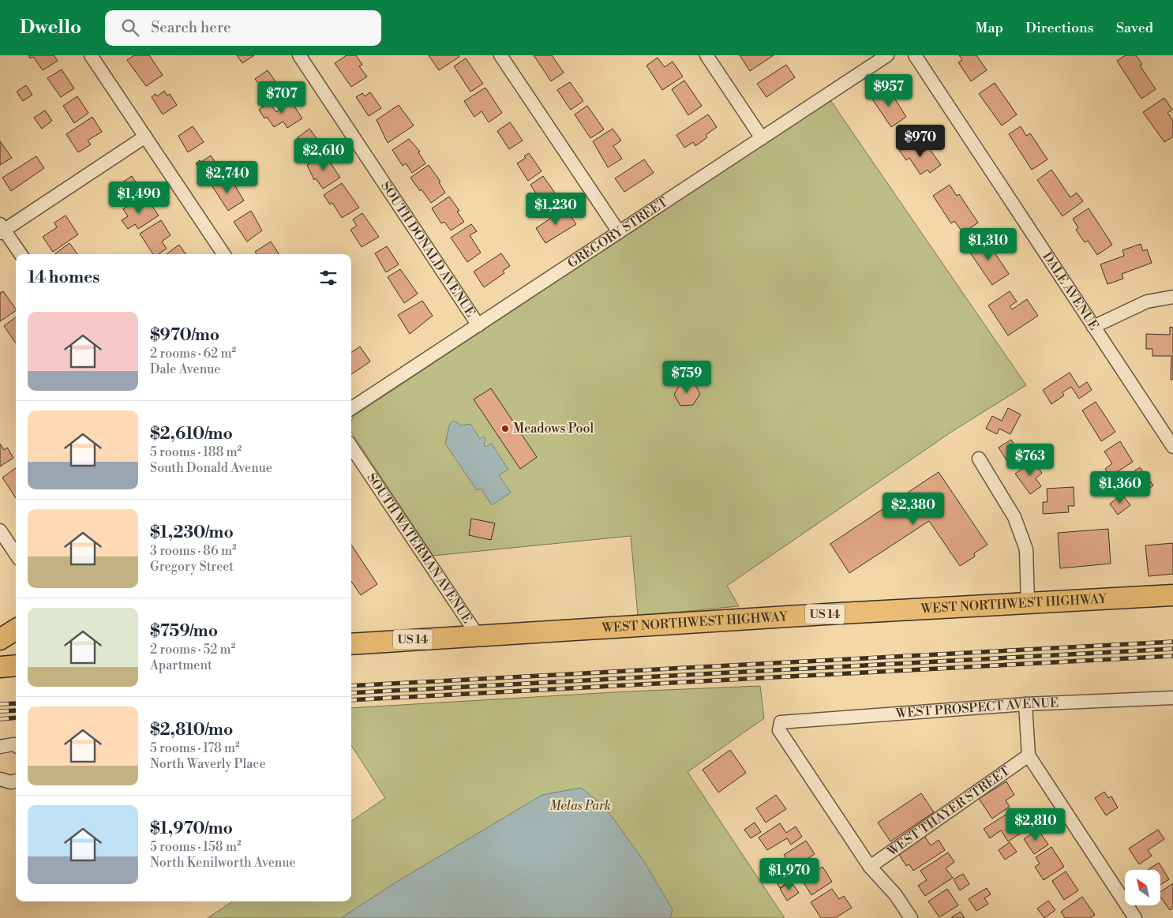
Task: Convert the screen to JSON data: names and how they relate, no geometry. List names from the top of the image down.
{
  "streets": {
    "main road": ["WEST NORTHWEST HIGHWAY", "US 14"],
    "street": [
      "GREGORY STREET",
      "SOUTH DONALD AVENUE",
      "DALE AVENUE",
      "SOUTH WATERMAN AVENUE",
      "WEST PROSPECT AVENUE",
      "WEST THAYER STREET"
    ]
  },
  "crossings": [
    ["GREGORY STREET", "SOUTH DONALD AVENUE"],
    ["SOUTH WATERMAN AVENUE", "WEST NORTHWEST HIGHWAY"],
    ["SOUTH WATERMAN AVENUE", "US 14"],
    ["WEST NORTHWEST HIGHWAY", "US 14"],
    ["WEST PROSPECT AVENUE", "WEST THAYER STREET"]
  ],
  "parks": ["Melas Park"],
  "places": ["Meadows Pool"],
  "north": "top left",
  "page": {
    "header": "Dwello",
    "search": "Search here",
    "nav": ["Map", "Directions", "Saved"],
    "price": [
      "$957",
      "$707",
      "$970",
      "$2,610",
      "$2,740",
      "$1,490",
      "$1,230",
      "$1,310",
      "$759",
      "$763",
      "$1,360",
      "$2,380",
      "$2,810",
      "$1,970"
    ],
    "heading": "14 homes",
    "list": [
      {
        "name": "$970/mo",
        "note": "2 rooms · 62 m² · Dale Avenue"
      },
      {
        "name": "$2,610/mo",
        "note": "5 rooms · 188 m² · South Donald Avenue"
      },
      {
        "name": "$1,230/mo",
        "note": "3 rooms · 86 m² · Gregory Street"
      },
      {
        "name": "$759/mo",
        "note": "2 rooms · 52 m² · Apartment"
      },
      {
        "name": "$2,810/mo",
        "note": "5 rooms · 178 m² · North Waverly Place"
      },
      {
        "name": "$1,970/mo",
        "note": "5 rooms · 158 m² · North Kenilworth Avenue"
      }
    ]
  }
}
